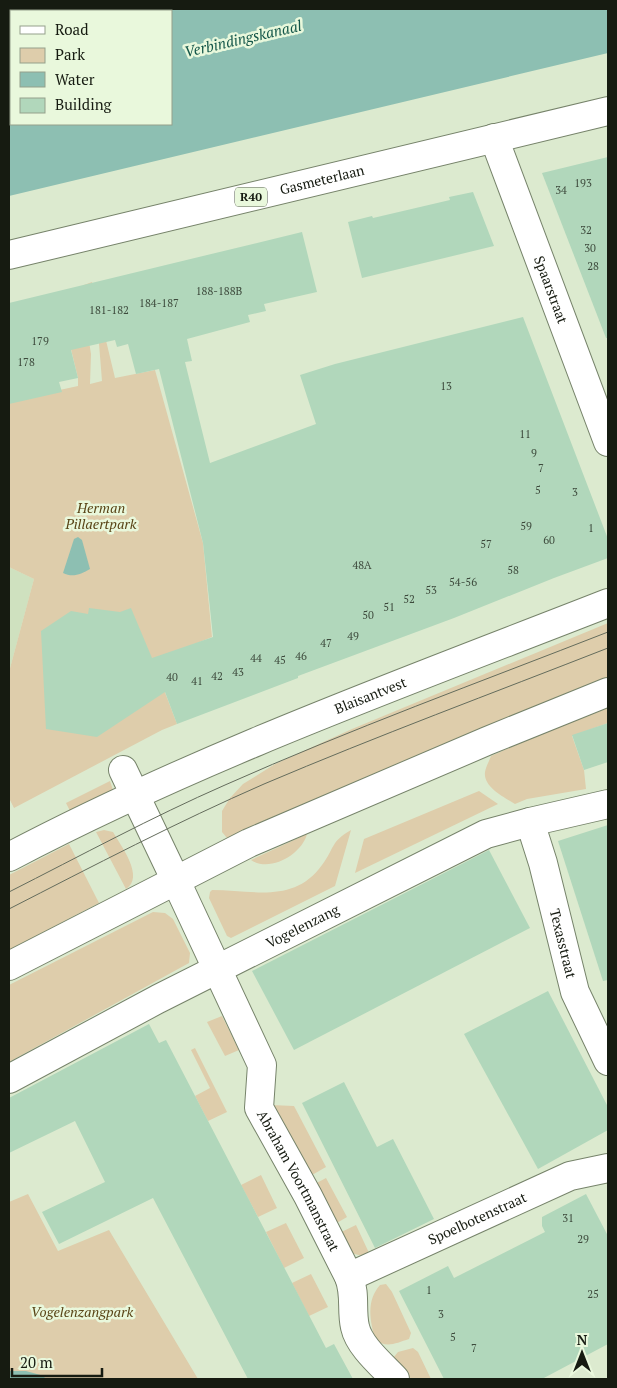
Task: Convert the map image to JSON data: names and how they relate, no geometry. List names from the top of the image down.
{
  "streets": {
    "street": [
      "Gasmeterlaan",
      "R40",
      "Spaarstraat",
      "Blaisantvest",
      "Vogelenzang",
      "Texasstraat",
      "Abraham Voortmanstraat",
      "Spoelbotenstraat"
    ]
  },
  "crossings": [
    ["Gasmeterlaan", "Spaarstraat"],
    ["Vogelenzang", "Texasstraat"],
    ["Vogelenzang", "Abraham Voortmanstraat"],
    ["Abraham Voortmanstraat", "Spoelbotenstraat"]
  ],
  "water": ["Verbindingskanaal"],
  "parks": ["Herman Pillaertpark", "Vogelenzangpark"],
  "house_numbers": [
    "193",
    "34",
    "32",
    "30",
    "28",
    "188-188B",
    "184-187",
    "181-182",
    "179",
    "178",
    "13",
    "11",
    "9",
    "7",
    "5",
    "3",
    "59",
    "1",
    "60",
    "57",
    "48A",
    "58",
    "54-56",
    "53",
    "52",
    "51",
    "50",
    "49",
    "47",
    "46",
    "44",
    "45",
    "43",
    "42",
    "40",
    "41",
    "31",
    "29",
    "1",
    "25",
    "3",
    "5",
    "7"
  ],
  "legend": [
    "Road",
    "Park",
    "Water",
    "Building"
  ],
  "scale_bar": "20 m",
  "north": "top"
}
